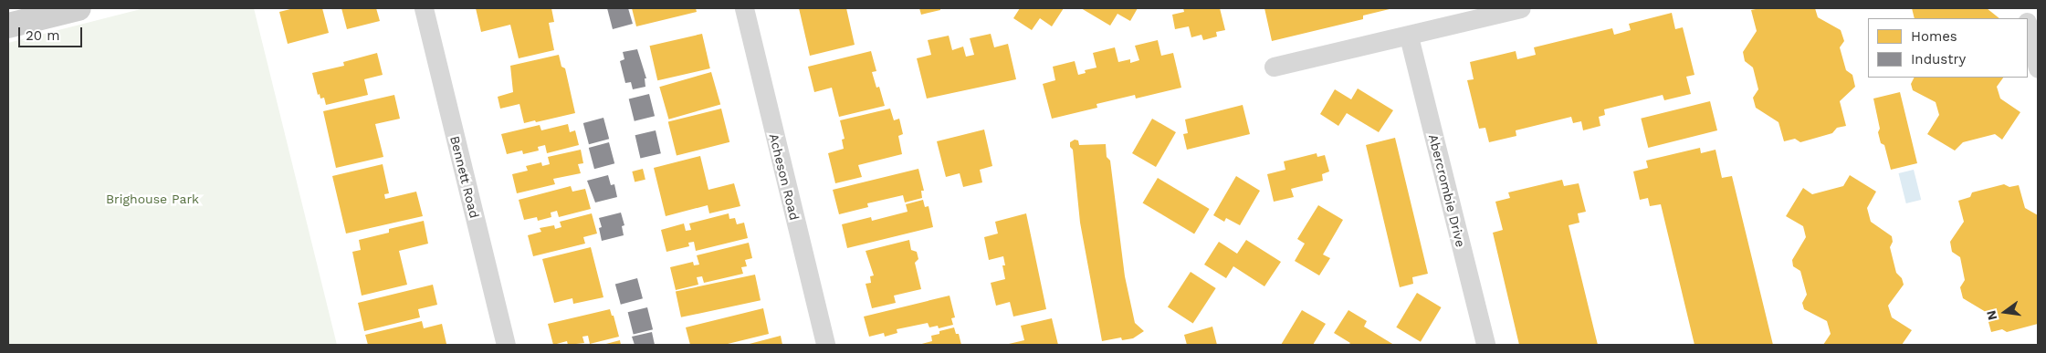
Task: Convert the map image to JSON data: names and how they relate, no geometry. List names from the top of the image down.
{
  "streets": {
    "street": ["Bennett Road", "Acheson Road", "Abercrombie Drive"]
  },
  "parks": ["Brighouse Park"],
  "legend": ["Homes", "Industry"],
  "scale_bar": "20 m",
  "north": "left"
}
